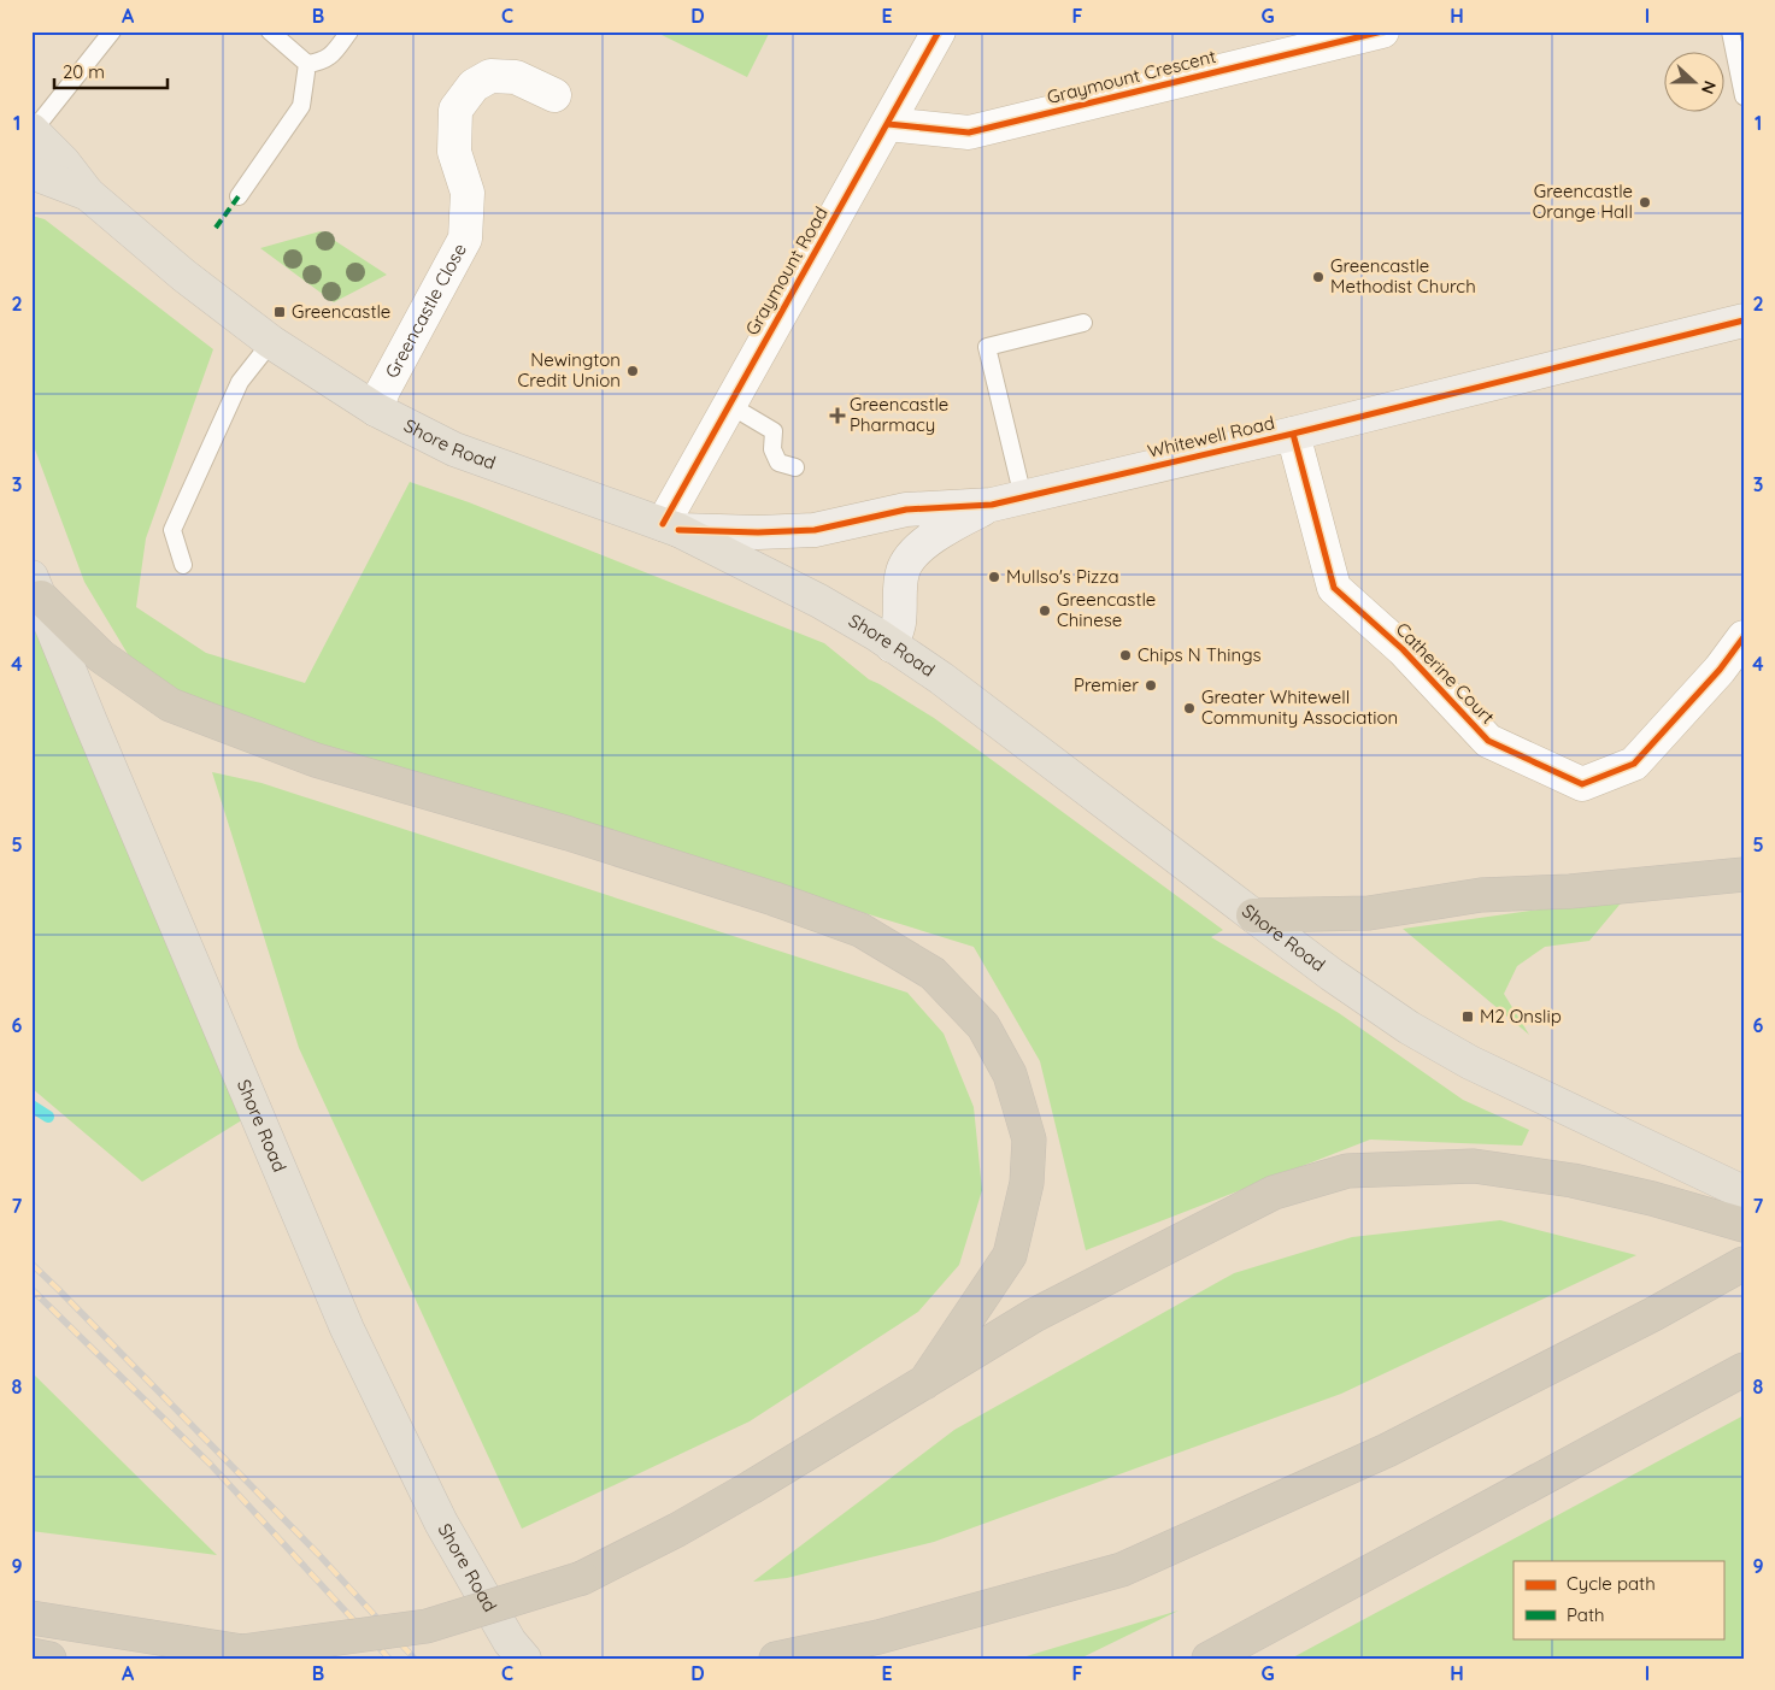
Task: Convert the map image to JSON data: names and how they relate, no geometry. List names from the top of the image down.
{
  "streets": {
    "main road": ["Shore Road"],
    "street": [
      "Graymount Crescent",
      "Graymount Road",
      "Greencastle Close",
      "Whitewell Road",
      "Catherine Court"
    ]
  },
  "crossings": [
    ["Graymount Crescent", "Graymount Road"],
    ["Graymount Road", "Whitewell Road"],
    ["Graymount Road", "Shore Road"],
    ["Greencastle Close", "Shore Road"],
    ["Whitewell Road", "Shore Road"],
    ["Whitewell Road", "Catherine Court"]
  ],
  "places": {
    "other": [
      "Greencastle Orange Hall",
      "Greencastle Methodist Church",
      "Newington Credit Union",
      "Mullso's Pizza",
      "Greencastle Chinese",
      "Chips N Things",
      "Premier",
      "Greater Whitewell Community Association"
    ],
    "transit": ["Greencastle", "M2 Onslip"],
    "health": ["Greencastle Pharmacy"]
  },
  "legend": ["Cycle path", "Path"],
  "scale_bar": "20 m",
  "north": "right",
  "grid": {
    "columns": [
      "A",
      "B",
      "C",
      "D",
      "E",
      "F",
      "G",
      "H",
      "I"
    ],
    "rows": [
      "1",
      "2",
      "3",
      "4",
      "5",
      "6",
      "7",
      "8",
      "9"
    ]
  }
}
